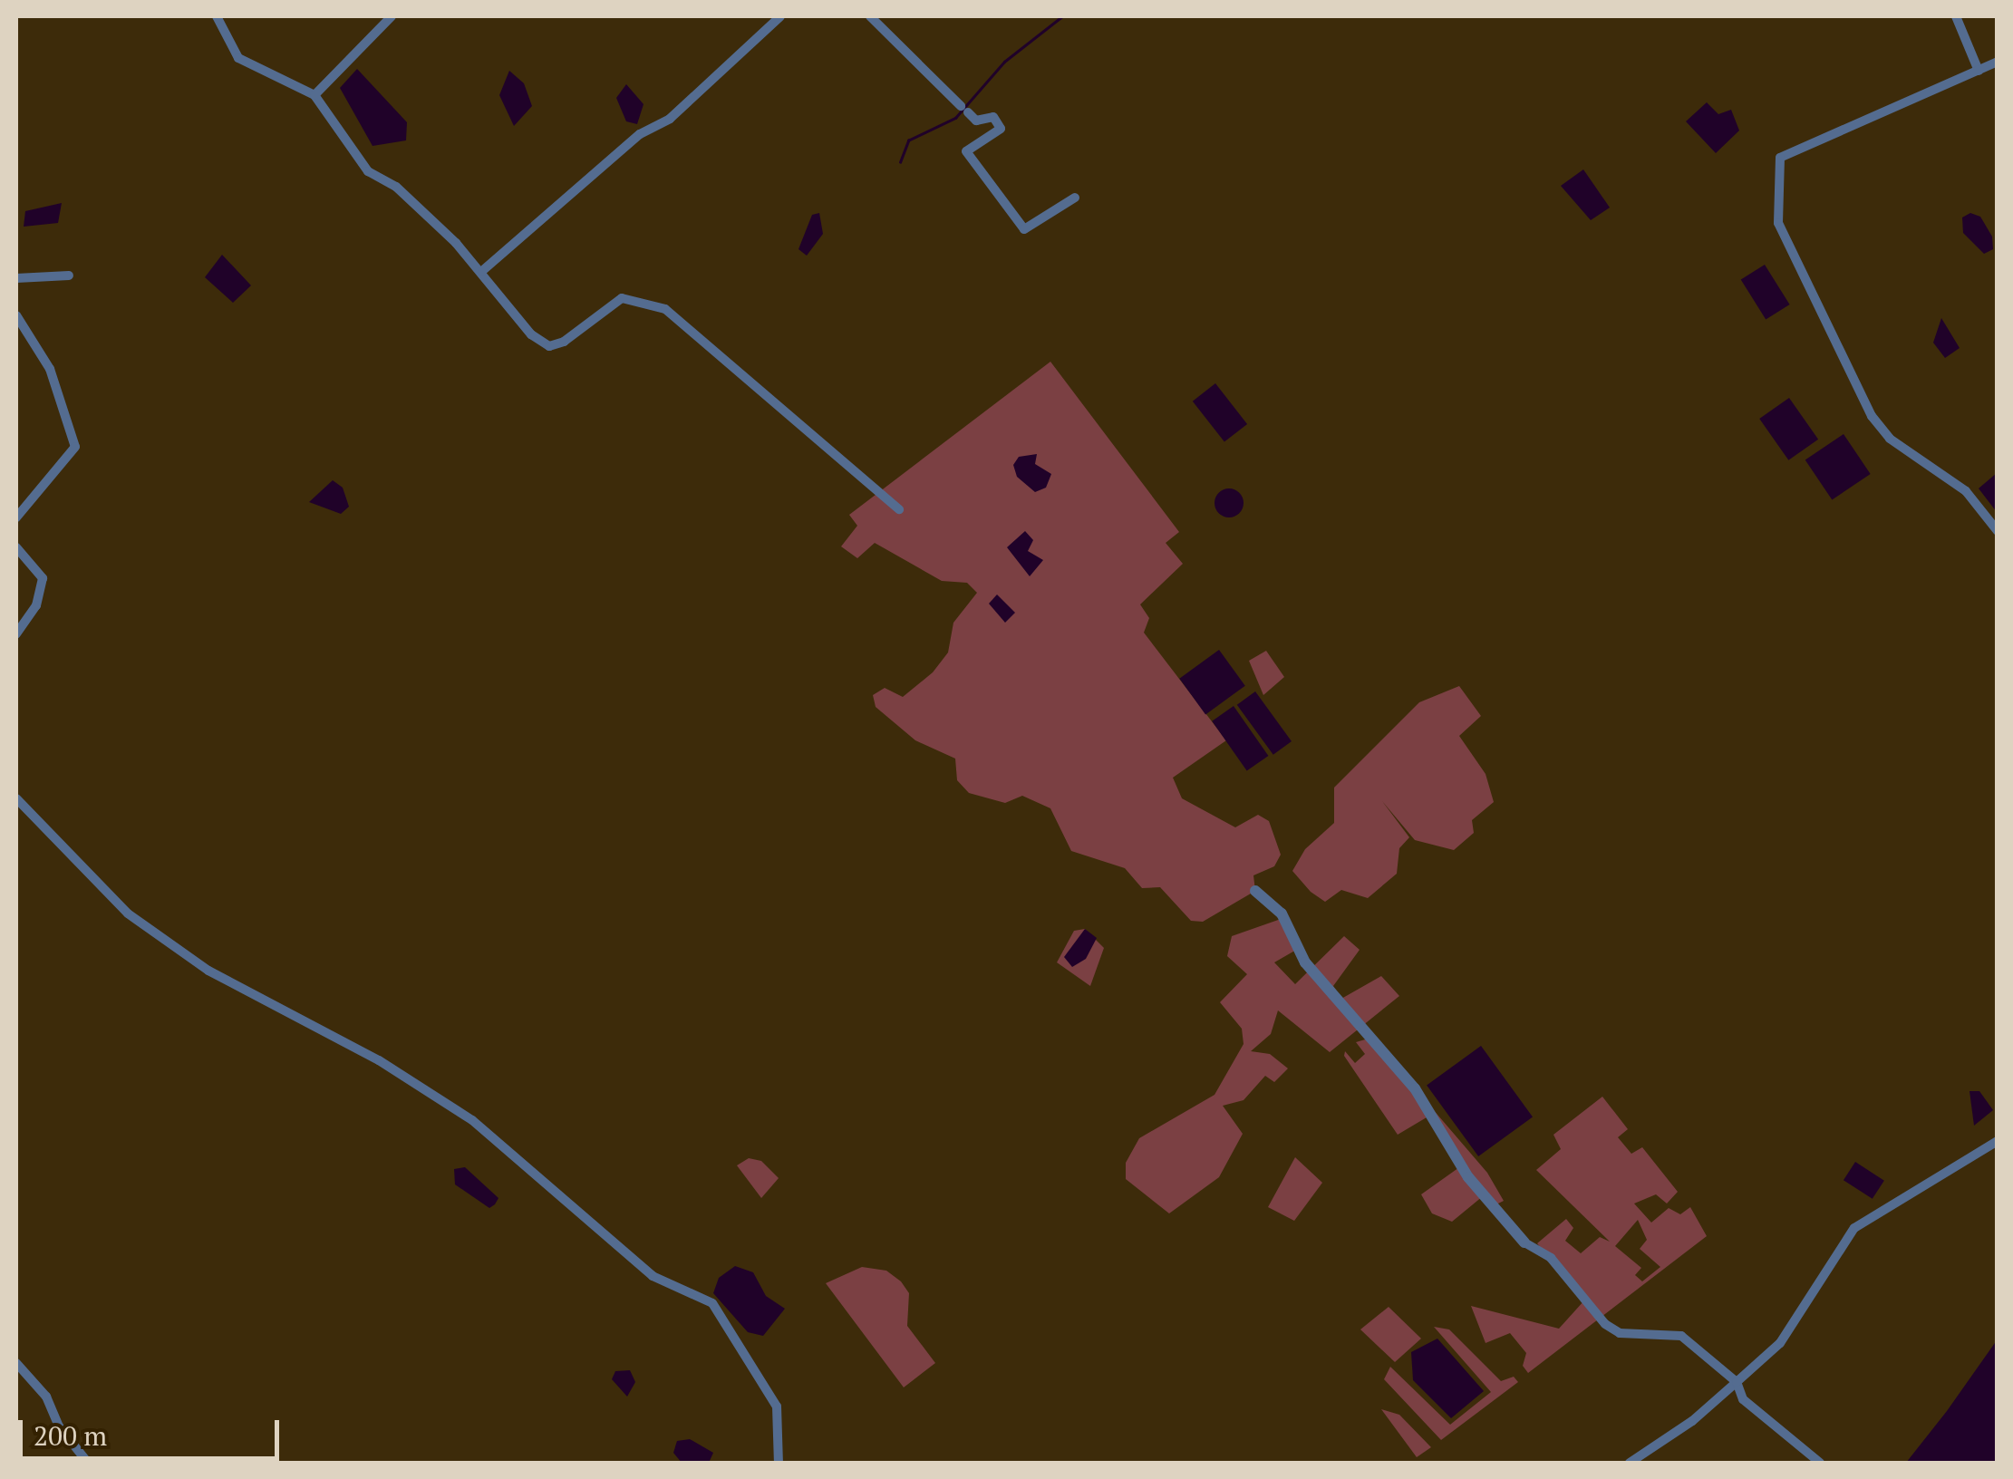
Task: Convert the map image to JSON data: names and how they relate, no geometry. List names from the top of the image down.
{
  "scale_bar": "200 m"
}
